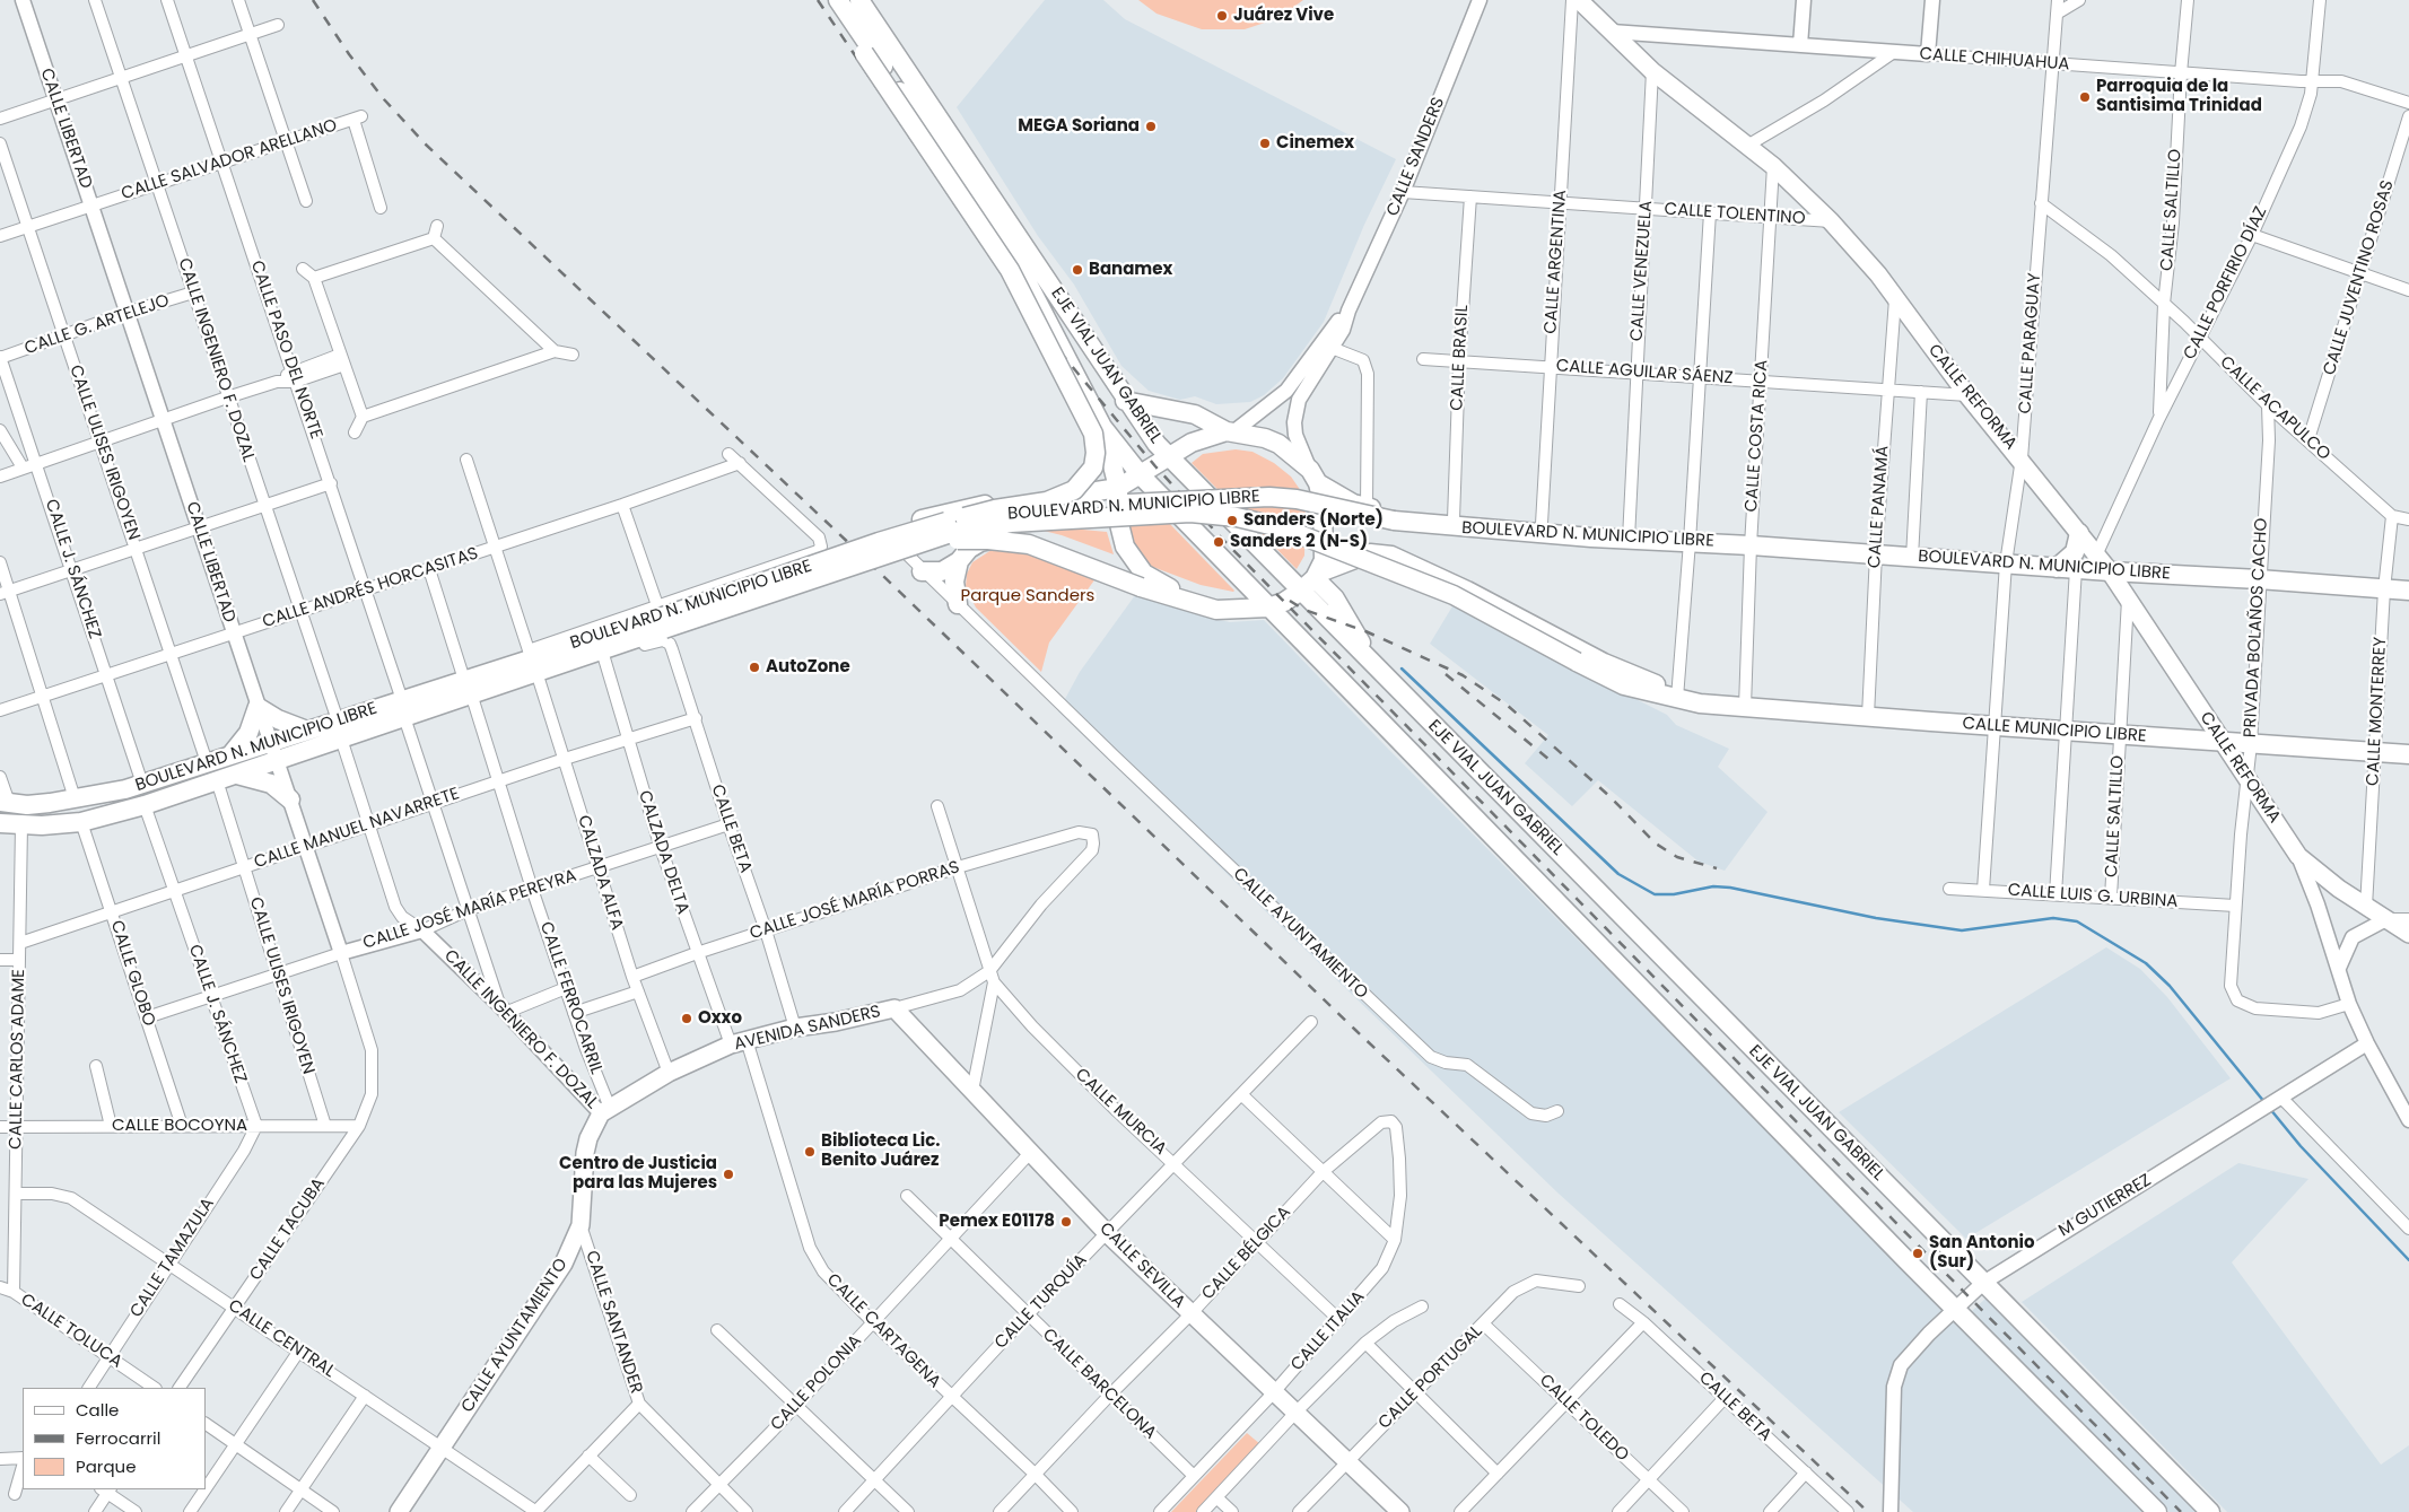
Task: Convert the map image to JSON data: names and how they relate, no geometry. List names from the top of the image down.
{
  "streets": {
    "main road": [
      "EJE VIAL JUAN GABRIEL",
      "CALLE REFORMA",
      "BOULEVARD N. MUNICIPIO LIBRE",
      "CALLE MUNICIPIO LIBRE",
      "CALLE AYUNTAMIENTO",
      "AVENIDA SANDERS",
      "CALLE SEVILLA"
    ],
    "street": [
      "CALLE CHIHUAHUA",
      "CALLE LIBERTAD",
      "CALLE SANDERS",
      "CALLE SALVADOR ARELLANO",
      "CALLE SALTILLO",
      "CALLE TOLENTINO",
      "CALLE ARGENTINA",
      "CALLE VENEZUELA",
      "CALLE JUVENTINO ROSAS",
      "CALLE PORFIRIO DÍAZ",
      "CALLE G. ARTELEJO",
      "CALLE PARAGUAY",
      "CALLE PASO DEL NORTE",
      "CALLE BRASIL",
      "CALLE INGENIERO F. DOZAL",
      "CALLE AGUILAR SÁENZ",
      "CALLE ACAPULCO",
      "CALLE COSTA RICA",
      "CALLE ULISES IRIGOYEN",
      "CALLE PANAMÁ",
      "CALLE J. SÁNCHEZ",
      "CALLE ANDRÉS HORCASITAS",
      "PRIVADA BOLAÑOS CACHO",
      "CALLE MONTERREY",
      "CALLE MANUEL NAVARRETE",
      "CALLE BETA",
      "CALZADA DELTA",
      "CALZADA ALFA",
      "CALLE LUIS G. URBINA",
      "CALLE JOSÉ MARÍA PORRAS",
      "CALLE JOSÉ MARÍA PEREYRA",
      "CALLE GLOBO",
      "CALLE FERROCARRIL",
      "CALLE CARLOS ADAME",
      "CALLE MURCIA",
      "CALLE BOCOYNA",
      "M GUTIERREZ",
      "CALLE TACUBA",
      "CALLE BÉLGICA",
      "CALLE TAMAZULA",
      "CALLE TURQUÍA",
      "CALLE SANTANDER",
      "CALLE TOLUCA",
      "CALLE CARTAGENA",
      "CALLE ITALIA",
      "CALLE CENTRAL",
      "CALLE PORTUGAL",
      "CALLE POLONIA",
      "CALLE BARCELONA",
      "CALLE TOLEDO"
    ]
  },
  "crossings": [
    ["CALLE CHIHUAHUA", "CALLE SALTILLO"],
    ["CALLE CHIHUAHUA", "CALLE PORFIRIO DÍAZ"],
    ["CALLE CHIHUAHUA", "CALLE PARAGUAY"],
    ["CALLE CHIHUAHUA", "CALLE REFORMA"],
    ["CALLE LIBERTAD", "CALLE SALVADOR ARELLANO"],
    ["CALLE LIBERTAD", "CALLE G. ARTELEJO"],
    ["CALLE LIBERTAD", "BOULEVARD N. MUNICIPIO LIBRE"],
    ["CALLE LIBERTAD", "CALLE ANDRÉS HORCASITAS"],
    ["CALLE LIBERTAD", "CALLE MANUEL NAVARRETE"],
    ["CALLE LIBERTAD", "CALLE JOSÉ MARÍA PEREYRA"],
    ["CALLE LIBERTAD", "CALLE BOCOYNA"],
    ["CALLE LIBERTAD", "CALLE TACUBA"],
    ["CALLE SANDERS", "CALLE TOLENTINO"],
    ["CALLE SALVADOR ARELLANO", "CALLE PASO DEL NORTE"],
    ["CALLE SALVADOR ARELLANO", "CALLE INGENIERO F. DOZAL"],
    ["CALLE SALVADOR ARELLANO", "CALLE ULISES IRIGOYEN"],
    ["CALLE SALTILLO", "CALLE PORFIRIO DÍAZ"],
    ["CALLE SALTILLO", "CALLE REFORMA"],
    ["CALLE SALTILLO", "CALLE ACAPULCO"],
    ["CALLE SALTILLO", "CALLE MUNICIPIO LIBRE"],
    ["CALLE SALTILLO", "CALLE LUIS G. URBINA"],
    ["CALLE TOLENTINO", "CALLE ARGENTINA"],
    ["CALLE TOLENTINO", "CALLE VENEZUELA"],
    ["CALLE TOLENTINO", "CALLE BRASIL"],
    ["CALLE TOLENTINO", "CALLE REFORMA"],
    ["CALLE TOLENTINO", "CALLE COSTA RICA"],
    ["CALLE ARGENTINA", "CALLE AGUILAR SÁENZ"],
    ["CALLE VENEZUELA", "CALLE AGUILAR SÁENZ"],
    ["CALLE VENEZUELA", "CALLE REFORMA"],
    ["CALLE VENEZUELA", "BOULEVARD N. MUNICIPIO LIBRE"],
    ["CALLE JUVENTINO ROSAS", "CALLE ACAPULCO"],
    ["CALLE PORFIRIO DÍAZ", "CALLE REFORMA"],
    ["CALLE PORFIRIO DÍAZ", "CALLE ACAPULCO"],
    ["CALLE G. ARTELEJO", "CALLE INGENIERO F. DOZAL"],
    ["CALLE G. ARTELEJO", "CALLE ULISES IRIGOYEN"],
    ["CALLE G. ARTELEJO", "CALLE J. SÁNCHEZ"],
    ["CALLE PARAGUAY", "CALLE REFORMA"],
    ["CALLE PARAGUAY", "CALLE ACAPULCO"],
    ["CALLE PARAGUAY", "BOULEVARD N. MUNICIPIO LIBRE"],
    ["CALLE PARAGUAY", "CALLE MUNICIPIO LIBRE"],
    ["CALLE PARAGUAY", "CALLE LUIS G. URBINA"],
    ["CALLE PASO DEL NORTE", "BOULEVARD N. MUNICIPIO LIBRE"],
    ["CALLE PASO DEL NORTE", "CALLE ANDRÉS HORCASITAS"],
    ["CALLE BRASIL", "CALLE AGUILAR SÁENZ"],
    ["CALLE INGENIERO F. DOZAL", "BOULEVARD N. MUNICIPIO LIBRE"],
    ["CALLE INGENIERO F. DOZAL", "CALLE ANDRÉS HORCASITAS"],
    ["CALLE INGENIERO F. DOZAL", "CALLE MANUEL NAVARRETE"],
    ["CALLE INGENIERO F. DOZAL", "CALLE JOSÉ MARÍA PEREYRA"],
    ["CALLE INGENIERO F. DOZAL", "CALLE AYUNTAMIENTO"],
    ["CALLE INGENIERO F. DOZAL", "CALLE FERROCARRIL"],
    ["CALLE INGENIERO F. DOZAL", "AVENIDA SANDERS"],
    ["EJE VIAL JUAN GABRIEL", "M GUTIERREZ"],
    ["CALLE AGUILAR SÁENZ", "CALLE REFORMA"],
    ["CALLE AGUILAR SÁENZ", "CALLE COSTA RICA"],
    ["CALLE AGUILAR SÁENZ", "CALLE PANAMÁ"],
    ["CALLE REFORMA", "CALLE COSTA RICA"],
    ["CALLE REFORMA", "BOULEVARD N. MUNICIPIO LIBRE"],
    ["CALLE REFORMA", "CALLE PANAMÁ"],
    ["CALLE REFORMA", "PRIVADA BOLAÑOS CACHO"],
    ["CALLE REFORMA", "CALLE MONTERREY"],
    ["CALLE REFORMA", "CALLE MUNICIPIO LIBRE"],
    ["CALLE ACAPULCO", "PRIVADA BOLAÑOS CACHO"],
    ["CALLE ACAPULCO", "CALLE MONTERREY"],
    ["CALLE COSTA RICA", "BOULEVARD N. MUNICIPIO LIBRE"],
    ["CALLE COSTA RICA", "CALLE MUNICIPIO LIBRE"],
    ["CALLE ULISES IRIGOYEN", "BOULEVARD N. MUNICIPIO LIBRE"],
    ["CALLE ULISES IRIGOYEN", "CALLE ANDRÉS HORCASITAS"],
    ["CALLE ULISES IRIGOYEN", "CALLE MANUEL NAVARRETE"],
    ["CALLE ULISES IRIGOYEN", "CALLE JOSÉ MARÍA PEREYRA"],
    ["CALLE ULISES IRIGOYEN", "CALLE BOCOYNA"],
    ["BOULEVARD N. MUNICIPIO LIBRE", "CALLE PANAMÁ"],
    ["BOULEVARD N. MUNICIPIO LIBRE", "CALLE J. SÁNCHEZ"],
    ["BOULEVARD N. MUNICIPIO LIBRE", "PRIVADA BOLAÑOS CACHO"],
    ["BOULEVARD N. MUNICIPIO LIBRE", "CALLE MONTERREY"],
    ["BOULEVARD N. MUNICIPIO LIBRE", "CALLE MUNICIPIO LIBRE"],
    ["BOULEVARD N. MUNICIPIO LIBRE", "CALLE BETA"],
    ["BOULEVARD N. MUNICIPIO LIBRE", "CALZADA ALFA"],
    ["BOULEVARD N. MUNICIPIO LIBRE", "CALLE GLOBO"],
    ["BOULEVARD N. MUNICIPIO LIBRE", "CALLE FERROCARRIL"],
    ["BOULEVARD N. MUNICIPIO LIBRE", "CALLE CARLOS ADAME"],
    ["CALLE PANAMÁ", "CALLE MUNICIPIO LIBRE"],
    ["CALLE J. SÁNCHEZ", "CALLE ANDRÉS HORCASITAS"],
    ["CALLE J. SÁNCHEZ", "CALLE MANUEL NAVARRETE"],
    ["CALLE J. SÁNCHEZ", "CALLE JOSÉ MARÍA PEREYRA"],
    ["CALLE J. SÁNCHEZ", "CALLE BOCOYNA"],
    ["CALLE J. SÁNCHEZ", "CALLE TAMAZULA"],
    ["CALLE ANDRÉS HORCASITAS", "CALZADA ALFA"],
    ["CALLE ANDRÉS HORCASITAS", "CALLE FERROCARRIL"],
    ["PRIVADA BOLAÑOS CACHO", "CALLE MUNICIPIO LIBRE"],
    ["PRIVADA BOLAÑOS CACHO", "CALLE LUIS G. URBINA"],
    ["CALLE MONTERREY", "CALLE MUNICIPIO LIBRE"],
    ["CALLE MANUEL NAVARRETE", "CALLE BETA"],
    ["CALLE MANUEL NAVARRETE", "CALZADA DELTA"],
    ["CALLE MANUEL NAVARRETE", "CALZADA ALFA"],
    ["CALLE MANUEL NAVARRETE", "CALLE GLOBO"],
    ["CALLE MANUEL NAVARRETE", "CALLE FERROCARRIL"],
    ["CALLE MANUEL NAVARRETE", "CALLE CARLOS ADAME"],
    ["CALLE BETA", "CALLE JOSÉ MARÍA PORRAS"],
    ["CALLE BETA", "CALLE JOSÉ MARÍA PEREYRA"],
    ["CALLE BETA", "AVENIDA SANDERS"],
    ["CALZADA DELTA", "CALLE JOSÉ MARÍA PORRAS"],
    ["CALZADA DELTA", "CALLE JOSÉ MARÍA PEREYRA"],
    ["CALZADA DELTA", "AVENIDA SANDERS"],
    ["CALZADA ALFA", "CALLE JOSÉ MARÍA PORRAS"],
    ["CALZADA ALFA", "CALLE JOSÉ MARÍA PEREYRA"],
    ["CALZADA ALFA", "AVENIDA SANDERS"],
    ["CALLE JOSÉ MARÍA PORRAS", "CALLE MURCIA"],
    ["CALLE JOSÉ MARÍA PEREYRA", "CALLE GLOBO"],
    ["CALLE JOSÉ MARÍA PEREYRA", "CALLE FERROCARRIL"],
    ["CALLE AYUNTAMIENTO", "CALLE FERROCARRIL"],
    ["CALLE AYUNTAMIENTO", "AVENIDA SANDERS"],
    ["CALLE AYUNTAMIENTO", "CALLE SANTANDER"],
    ["CALLE AYUNTAMIENTO", "CALLE CENTRAL"],
    ["CALLE GLOBO", "CALLE BOCOYNA"],
    ["CALLE FERROCARRIL", "AVENIDA SANDERS"],
    ["AVENIDA SANDERS", "CALLE SEVILLA"],
    ["AVENIDA SANDERS", "CALLE CARTAGENA"],
    ["CALLE CARLOS ADAME", "CALLE BOCOYNA"],
    ["CALLE CARLOS ADAME", "CALLE TOLUCA"],
    ["CALLE CARLOS ADAME", "CALLE CENTRAL"],
    ["CALLE MURCIA", "CALLE BÉLGICA"],
    ["CALLE MURCIA", "CALLE TURQUÍA"],
    ["CALLE MURCIA", "CALLE ITALIA"],
    ["CALLE BOCOYNA", "CALLE TACUBA"],
    ["CALLE BOCOYNA", "CALLE TAMAZULA"],
    ["CALLE TACUBA", "CALLE CENTRAL"],
    ["CALLE BÉLGICA", "CALLE SEVILLA"],
    ["CALLE BÉLGICA", "CALLE CARTAGENA"],
    ["CALLE BÉLGICA", "CALLE ITALIA"],
    ["CALLE BÉLGICA", "CALLE BARCELONA"],
    ["CALLE TAMAZULA", "CALLE TOLUCA"],
    ["CALLE TAMAZULA", "CALLE CENTRAL"],
    ["CALLE SEVILLA", "CALLE TURQUÍA"],
    ["CALLE SEVILLA", "CALLE ITALIA"],
    ["CALLE SEVILLA", "CALLE PORTUGAL"],
    ["CALLE SEVILLA", "CALLE POLONIA"],
    ["CALLE TURQUÍA", "CALLE CARTAGENA"],
    ["CALLE TURQUÍA", "CALLE BARCELONA"],
    ["CALLE SANTANDER", "CALLE POLONIA"],
    ["CALLE CARTAGENA", "CALLE POLONIA"],
    ["CALLE ITALIA", "CALLE BARCELONA"],
    ["CALLE PORTUGAL", "CALLE TOLEDO"],
    ["CALLE POLONIA", "CALLE BARCELONA"]
  ],
  "parks": ["Parque Sanders"],
  "places": [
    "Juárez Vive",
    "Parroquia de la Santisima Trinidad",
    "MEGA Soriana",
    "Cinemex",
    "Banamex",
    "Sanders (Norte)",
    "Sanders 2 (N-S)",
    "AutoZone",
    "Oxxo",
    "Biblioteca Lic. Benito Juárez",
    "Centro de Justicia para las Mujeres",
    "Pemex E01178",
    "San Antonio (Sur)"
  ],
  "legend": ["Calle", "Ferrocarril", "Parque"]
}
